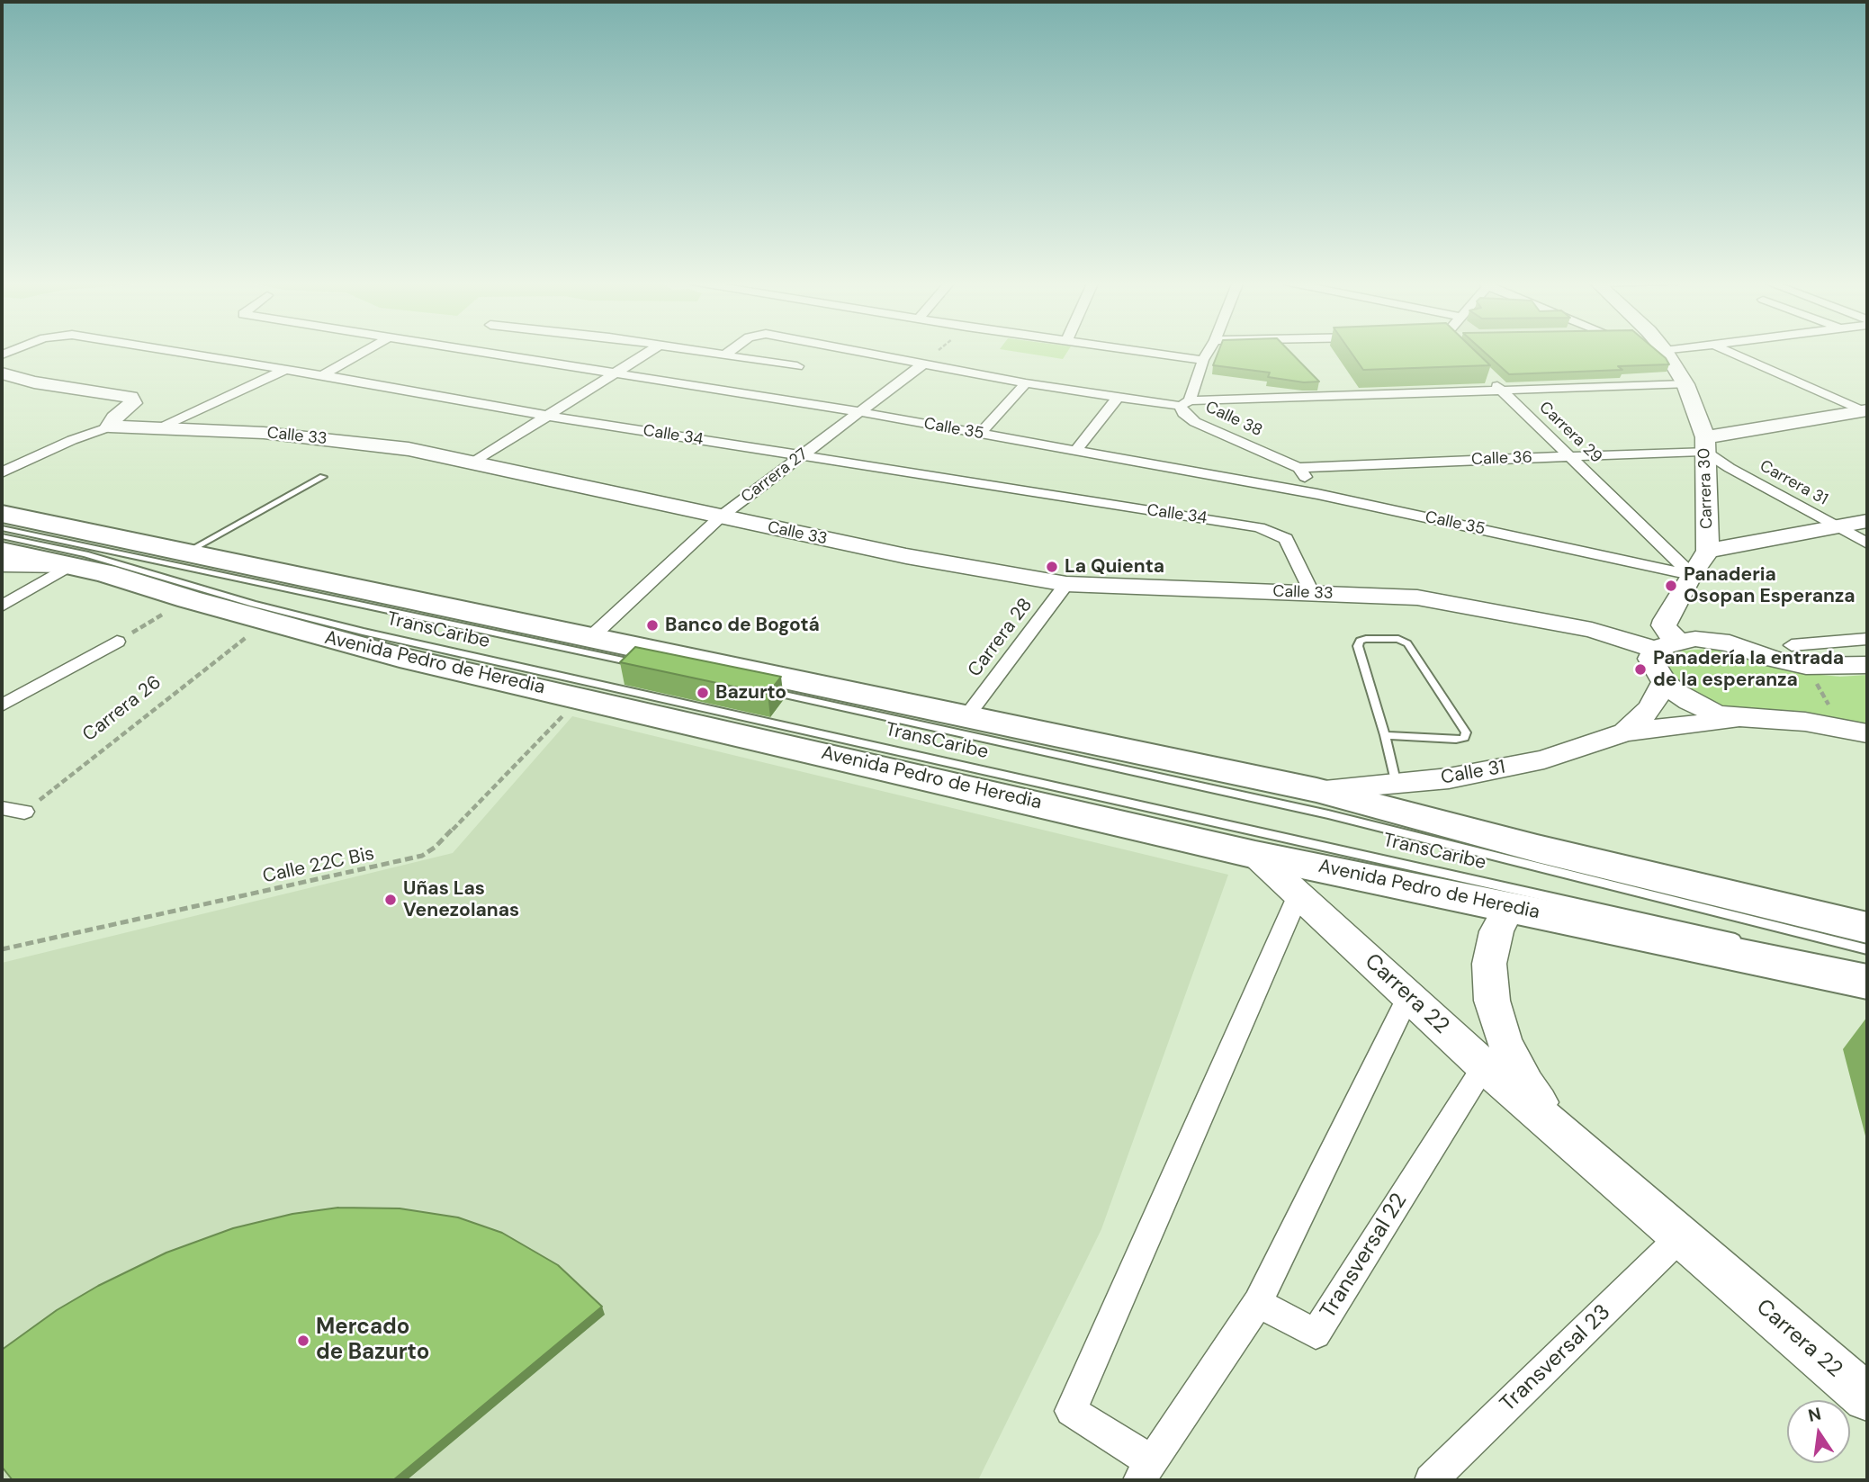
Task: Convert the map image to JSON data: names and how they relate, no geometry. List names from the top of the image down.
{
  "streets": {
    "highway": ["Avenida Pedro de Heredia"],
    "street": [
      "Calle 38",
      "Calle 35",
      "Carrera 29",
      "Calle 34",
      "Calle 33",
      "Calle 36",
      "Carrera 27",
      "Carrera 31",
      "Carrera 30",
      "Carrera 28",
      "Calle 31",
      "Carrera 22",
      "Transversal 22",
      "Transversal 23"
    ],
    "lane": ["TransCaribe"],
    "path": ["Carrera 26", "Calle 22C Bis"]
  },
  "crossings": [
    ["Calle 38", "Calle 36"],
    ["Calle 38", "Carrera 27"],
    ["Calle 35", "Carrera 29"],
    ["Calle 35", "Carrera 27"],
    ["Calle 35", "Carrera 30"],
    ["Carrera 29", "Calle 36"],
    ["Carrera 29", "Carrera 30"],
    ["Calle 34", "Calle 33"],
    ["Calle 34", "Carrera 27"],
    ["Calle 33", "Carrera 27"],
    ["Calle 33", "Carrera 30"],
    ["Calle 33", "Carrera 28"],
    ["Calle 36", "Carrera 31"],
    ["Calle 36", "Carrera 30"],
    ["Carrera 31", "Carrera 30"],
    ["TransCaribe", "Avenida Pedro de Heredia"],
    ["Avenida Pedro de Heredia", "Carrera 26"],
    ["Avenida Pedro de Heredia", "Calle 22C Bis"],
    ["Avenida Pedro de Heredia", "Carrera 22"],
    ["Carrera 22", "Transversal 22"],
    ["Carrera 22", "Transversal 23"]
  ],
  "places": [
    "La Quienta",
    "Panaderia Osopan Esperanza",
    "Banco de Bogotá",
    "Panadería la entrada de la esperanza",
    "Bazurto",
    "Uñas Las Venezolanas",
    "Mercado de Bazurto"
  ],
  "north": "top"
}
